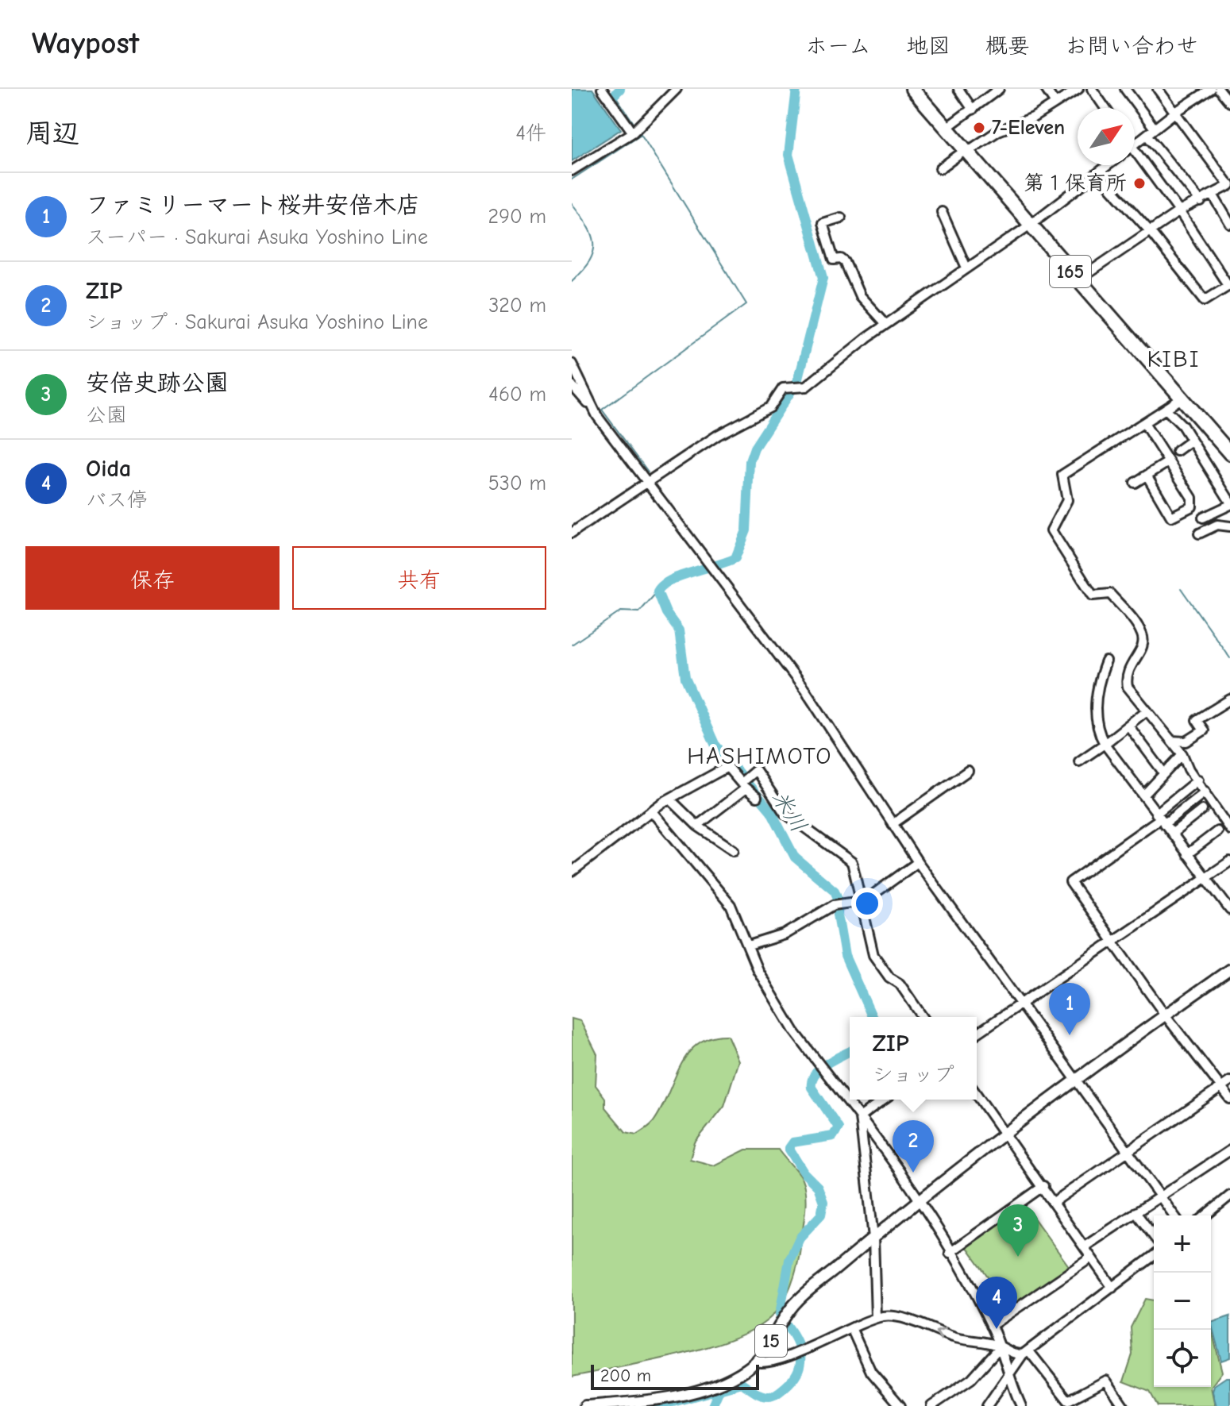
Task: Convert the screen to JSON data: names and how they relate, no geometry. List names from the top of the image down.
{
  "streets": {
    "highway": ["165"],
    "main road": ["15"]
  },
  "districts": ["KIBI", "HASHIMOTO"],
  "water": ["米川"],
  "places": ["7-Eleven", "第１保育所"],
  "scale_bar": "200 m",
  "north": "top right",
  "page": {
    "header": "Waypost",
    "nav": [
      "ホーム",
      "地図",
      "概要",
      "お問い合わせ"
    ],
    "heading": ["周辺", "4件"],
    "list": [
      {
        "mark": "1",
        "name": "ファミリーマート桜井安倍木店",
        "note": "スーパー · Sakurai Asuka Yoshino Line",
        "value": "290 m"
      },
      {
        "mark": "2",
        "name": "ZIP",
        "note": "ショップ · Sakurai Asuka Yoshino Line",
        "value": "320 m"
      },
      {
        "mark": "3",
        "name": "安倍史跡公園",
        "note": "公園",
        "value": "460 m"
      },
      {
        "mark": "4",
        "name": "Oida",
        "note": "バス停",
        "value": "530 m"
      }
    ],
    "buttons": ["保存", "共有"],
    "pins": [
      "1",
      "2",
      "3",
      "4"
    ],
    "popup": ["ZIP", "ショップ"],
    "map_buttons": ["+", "−"],
    "scale": "200 m"
  }
}
